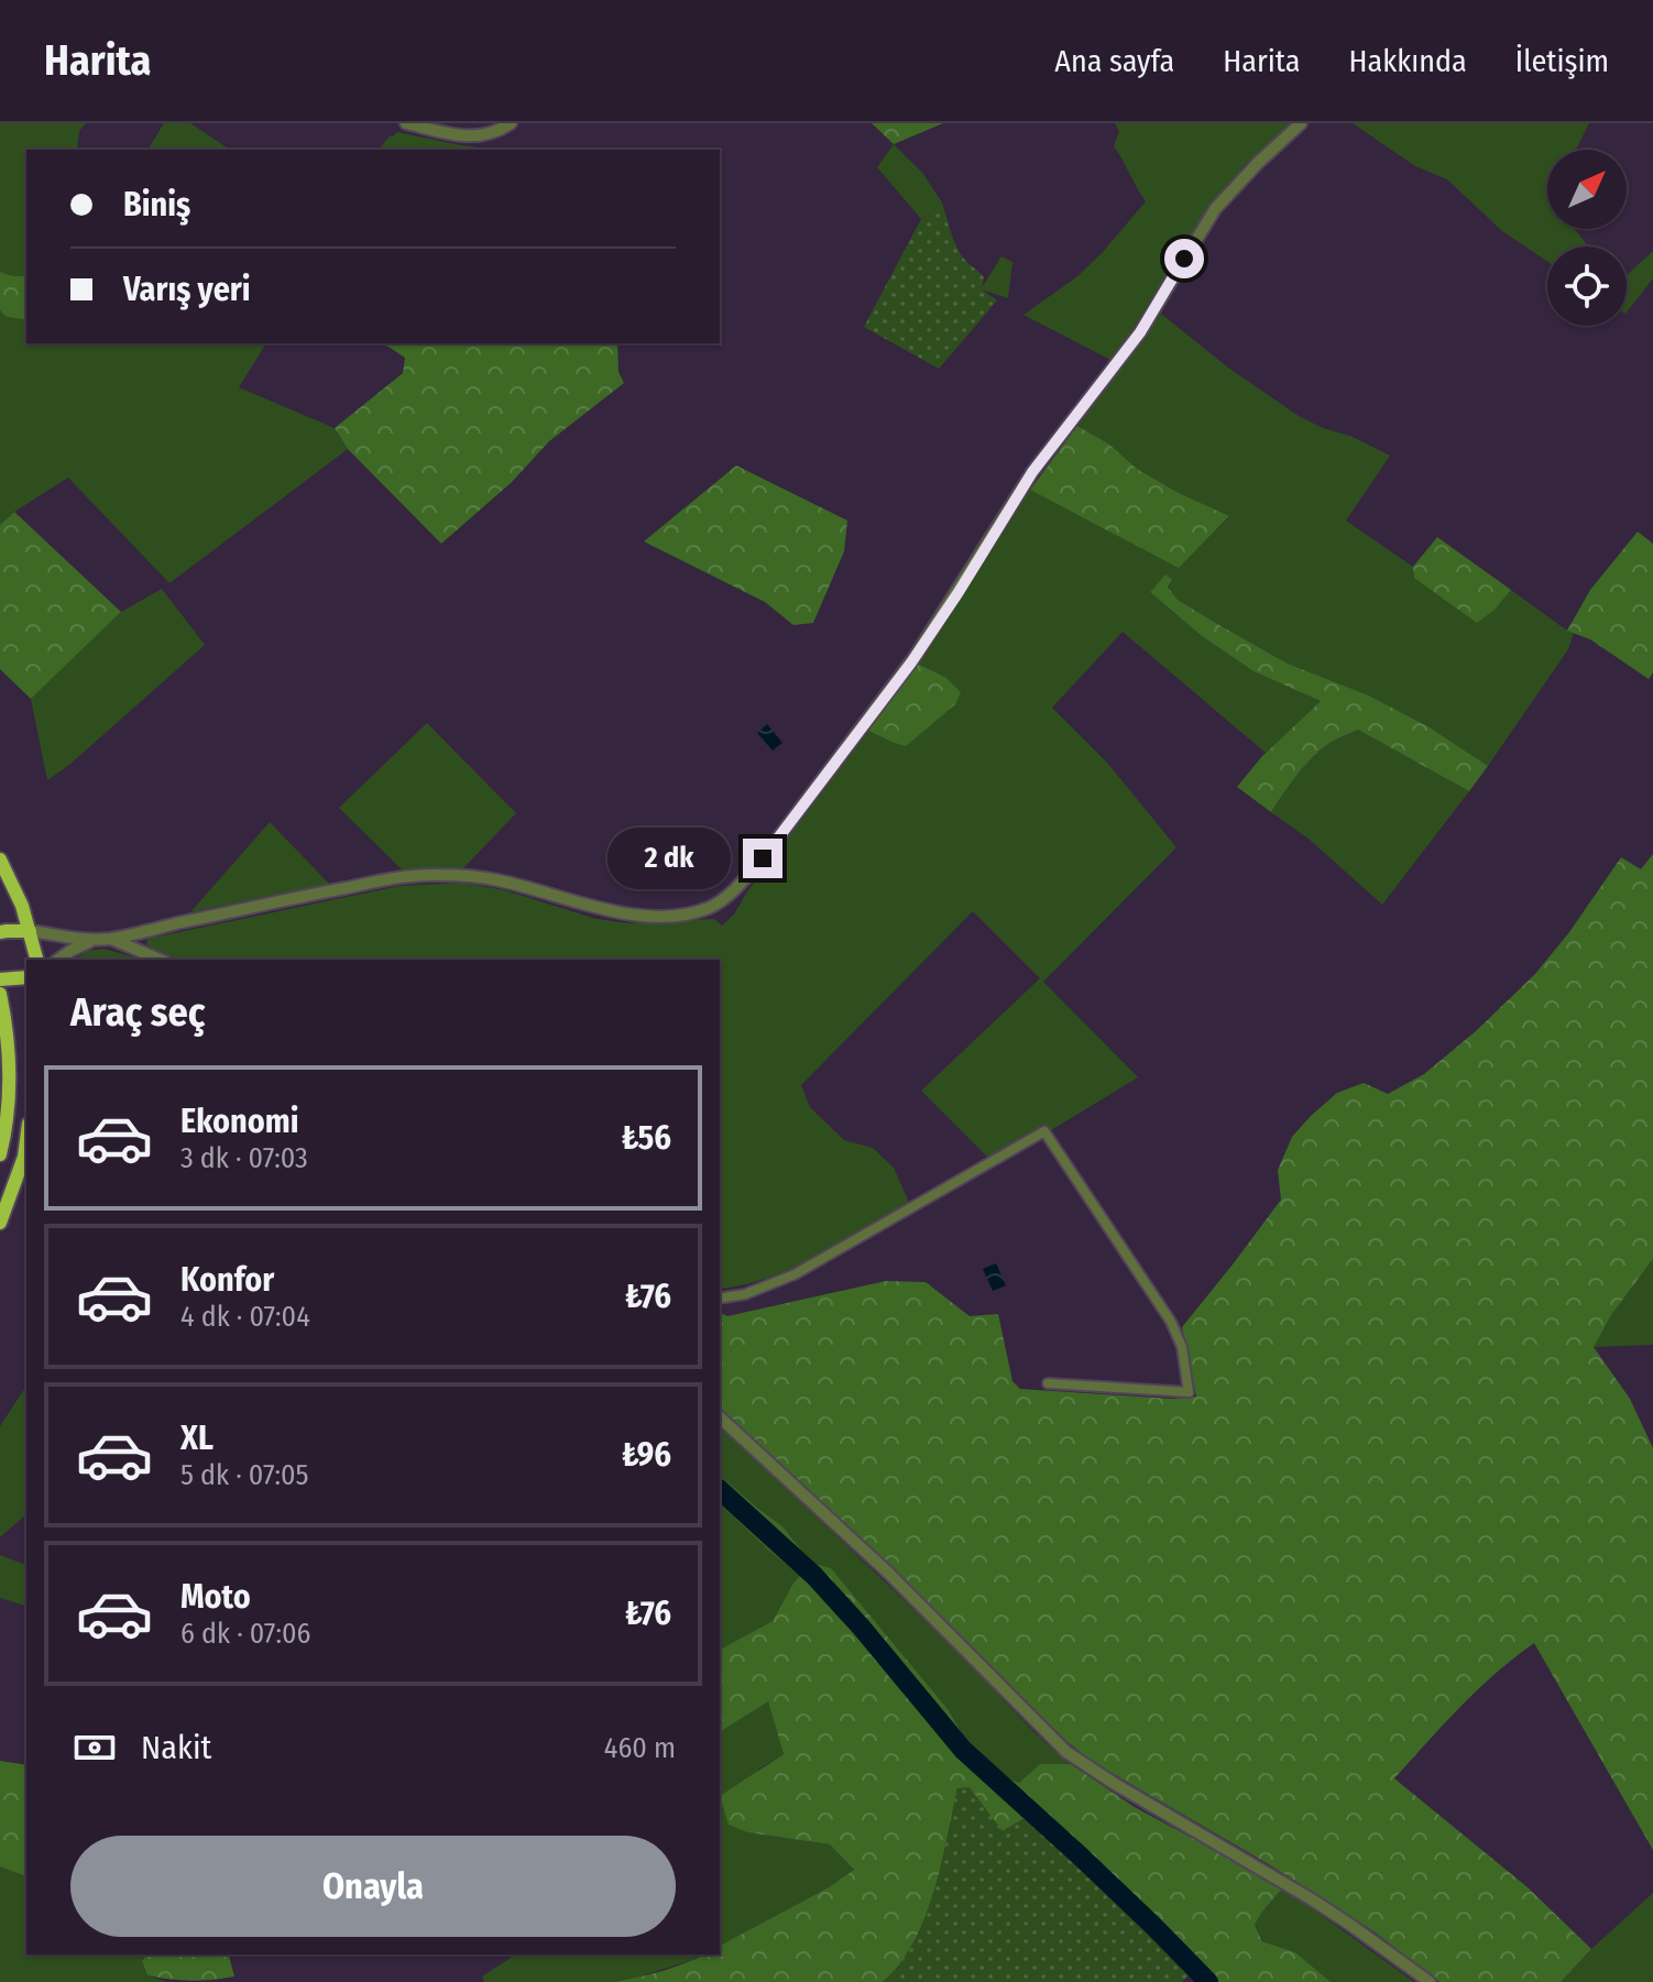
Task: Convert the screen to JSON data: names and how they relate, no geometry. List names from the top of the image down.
{
  "north": "top right",
  "page": {
    "header": "Harita",
    "nav": [
      "Ana sayfa",
      "Harita",
      "Hakkında",
      "İletişim"
    ],
    "banner": ["Biniş", "Varış yeri"],
    "bubble": "2 dk",
    "heading": "Araç seç",
    "list": [
      {
        "name": "Ekonomi",
        "note": "3 dk · 07:03",
        "value": "₺56"
      },
      {
        "name": "Konfor",
        "note": "4 dk · 07:04",
        "value": "₺76"
      },
      {
        "name": "XL",
        "note": "5 dk · 07:05",
        "value": "₺96"
      },
      {
        "name": "Moto",
        "note": "6 dk · 07:06",
        "value": "₺76"
      }
    ],
    "pay": ["Nakit", "460 m"],
    "buttons": "Onayla"
  }
}
